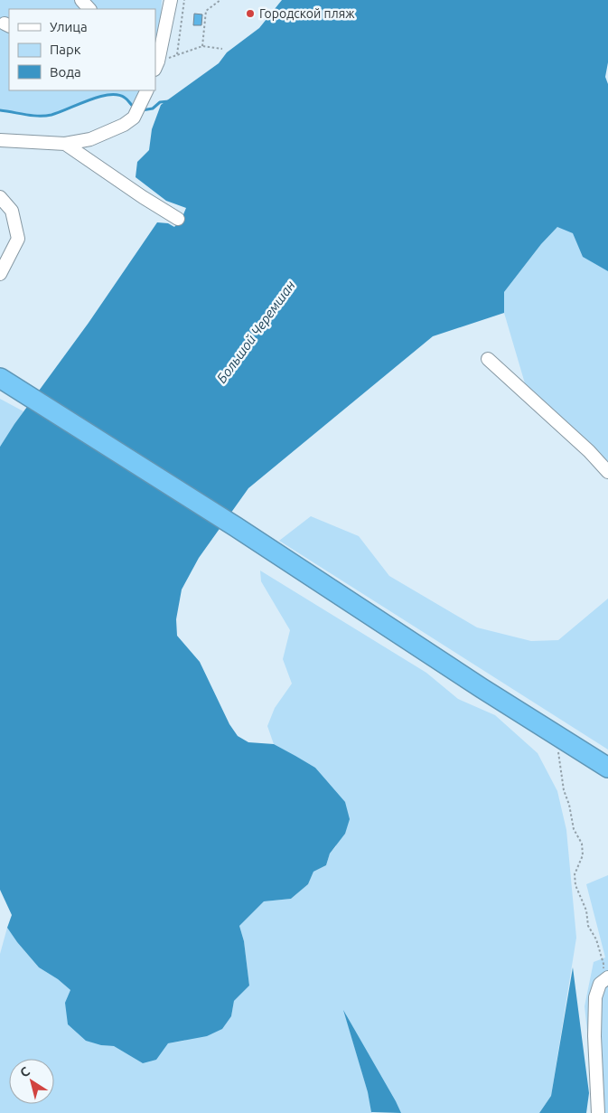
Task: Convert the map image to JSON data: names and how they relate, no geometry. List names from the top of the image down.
{
  "water": ["Большой Черемшан"],
  "places": ["Городской пляж"],
  "legend": ["Улица", "Парк", "Вода"],
  "north": "top left"
}
